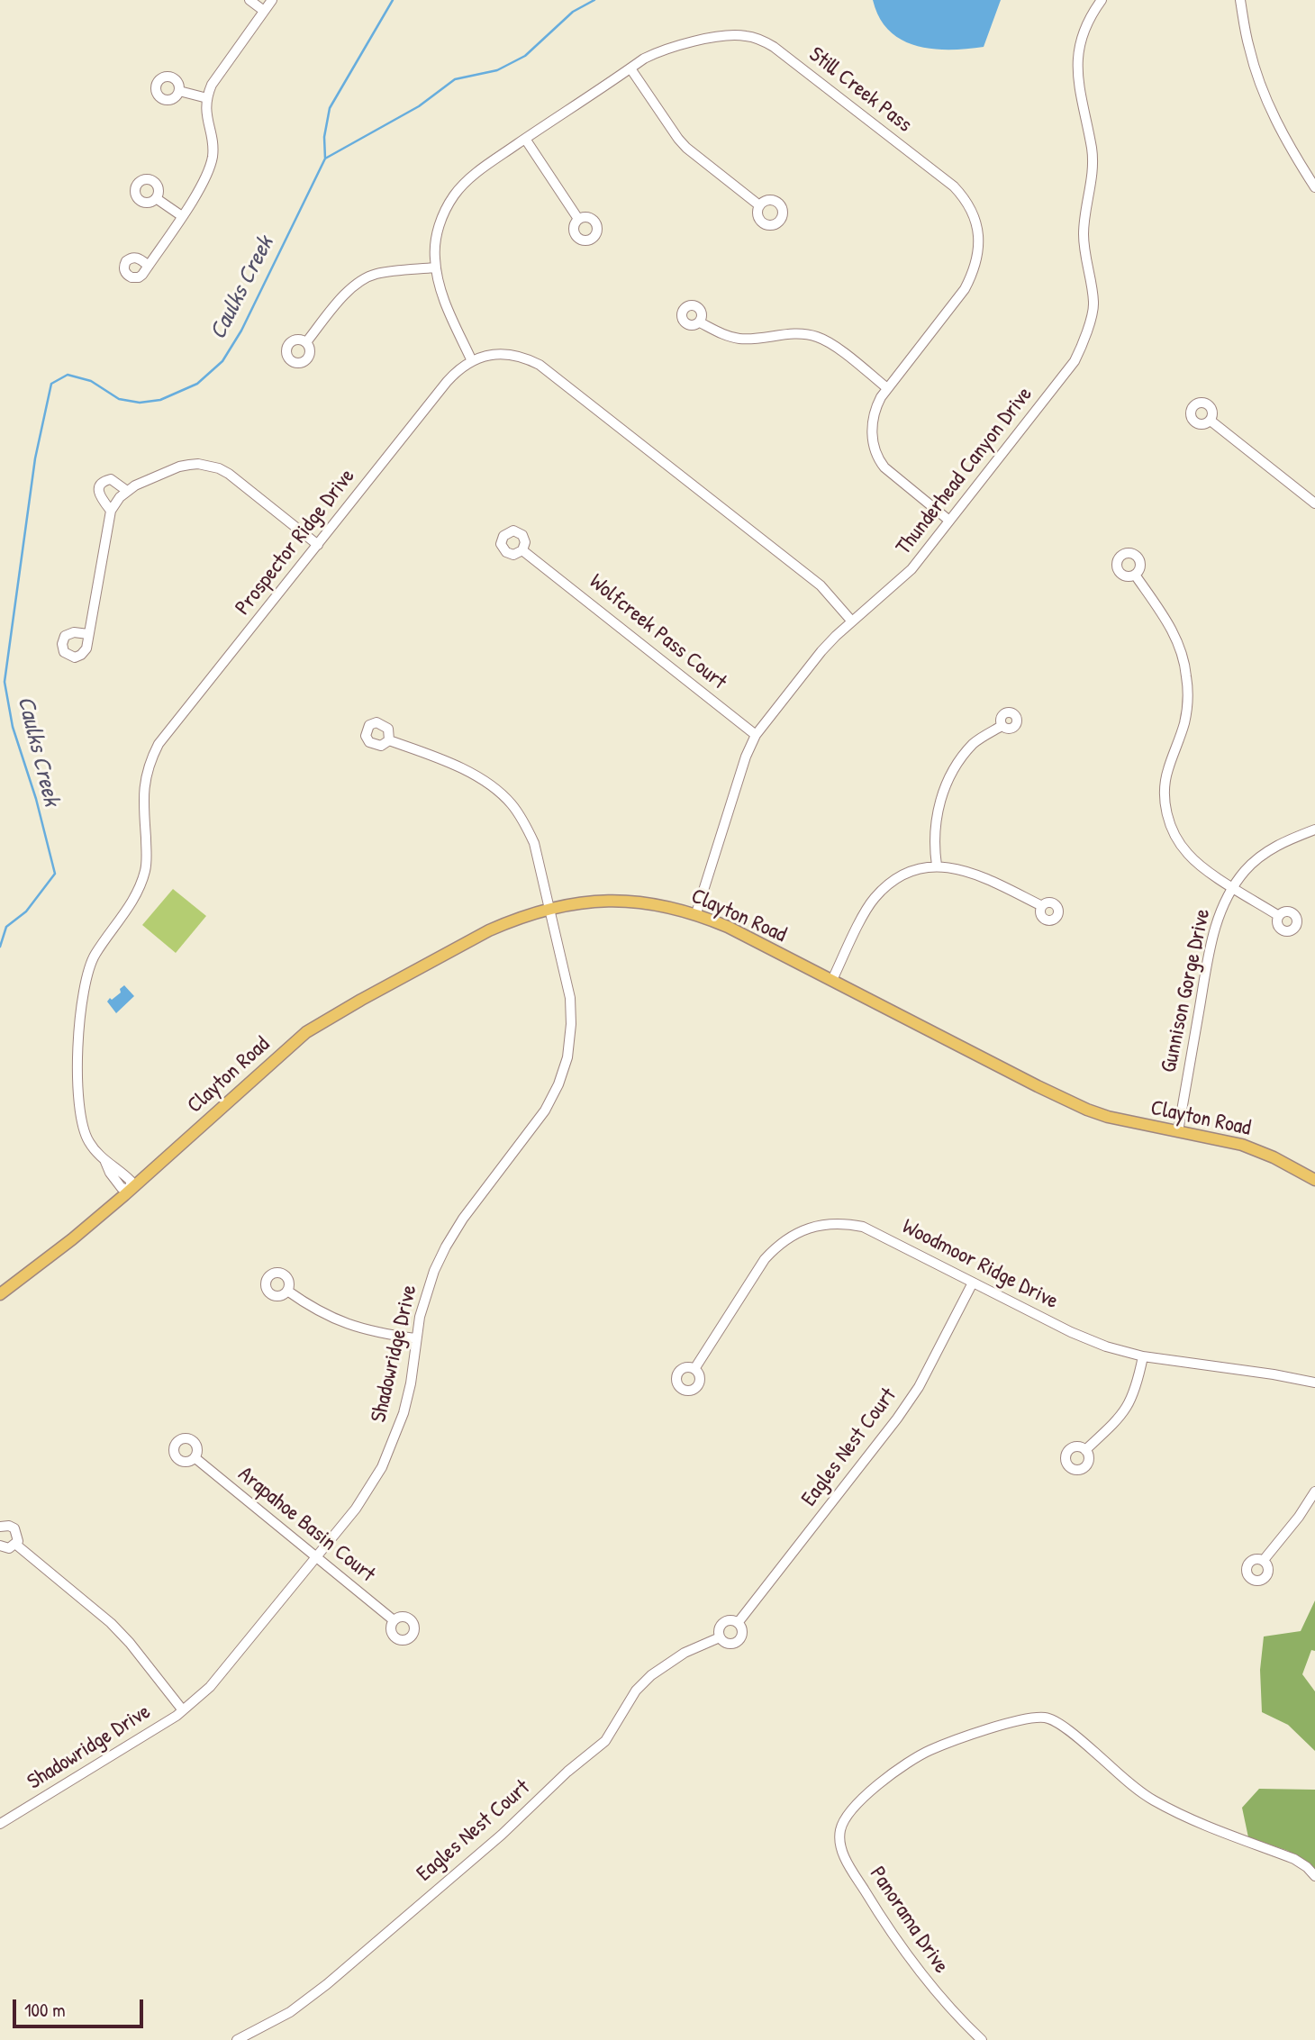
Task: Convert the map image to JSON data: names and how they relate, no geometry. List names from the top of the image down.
{
  "streets": {
    "main road": ["Clayton Road"],
    "street": [
      "Still Creek Pass",
      "Thunderhead Canyon Drive",
      "Prospector Ridge Drive",
      "Wolfcreek Pass Court",
      "Gunnison Gorge Drive",
      "Woodmoor Ridge Drive",
      "Shadowridge Drive",
      "Eagles Nest Court",
      "Arapahoe Basin Court",
      "Panorama Drive"
    ]
  },
  "crossings": [
    ["Still Creek Pass", "Thunderhead Canyon Drive"],
    ["Still Creek Pass", "Prospector Ridge Drive"],
    ["Thunderhead Canyon Drive", "Prospector Ridge Drive"],
    ["Thunderhead Canyon Drive", "Wolfcreek Pass Court"],
    ["Thunderhead Canyon Drive", "Clayton Road"],
    ["Prospector Ridge Drive", "Clayton Road"],
    ["Clayton Road", "Gunnison Gorge Drive"],
    ["Clayton Road", "Shadowridge Drive"],
    ["Woodmoor Ridge Drive", "Eagles Nest Court"],
    ["Shadowridge Drive", "Arapahoe Basin Court"]
  ],
  "water": ["Caulks Creek"],
  "scale_bar": "100 m"
}
